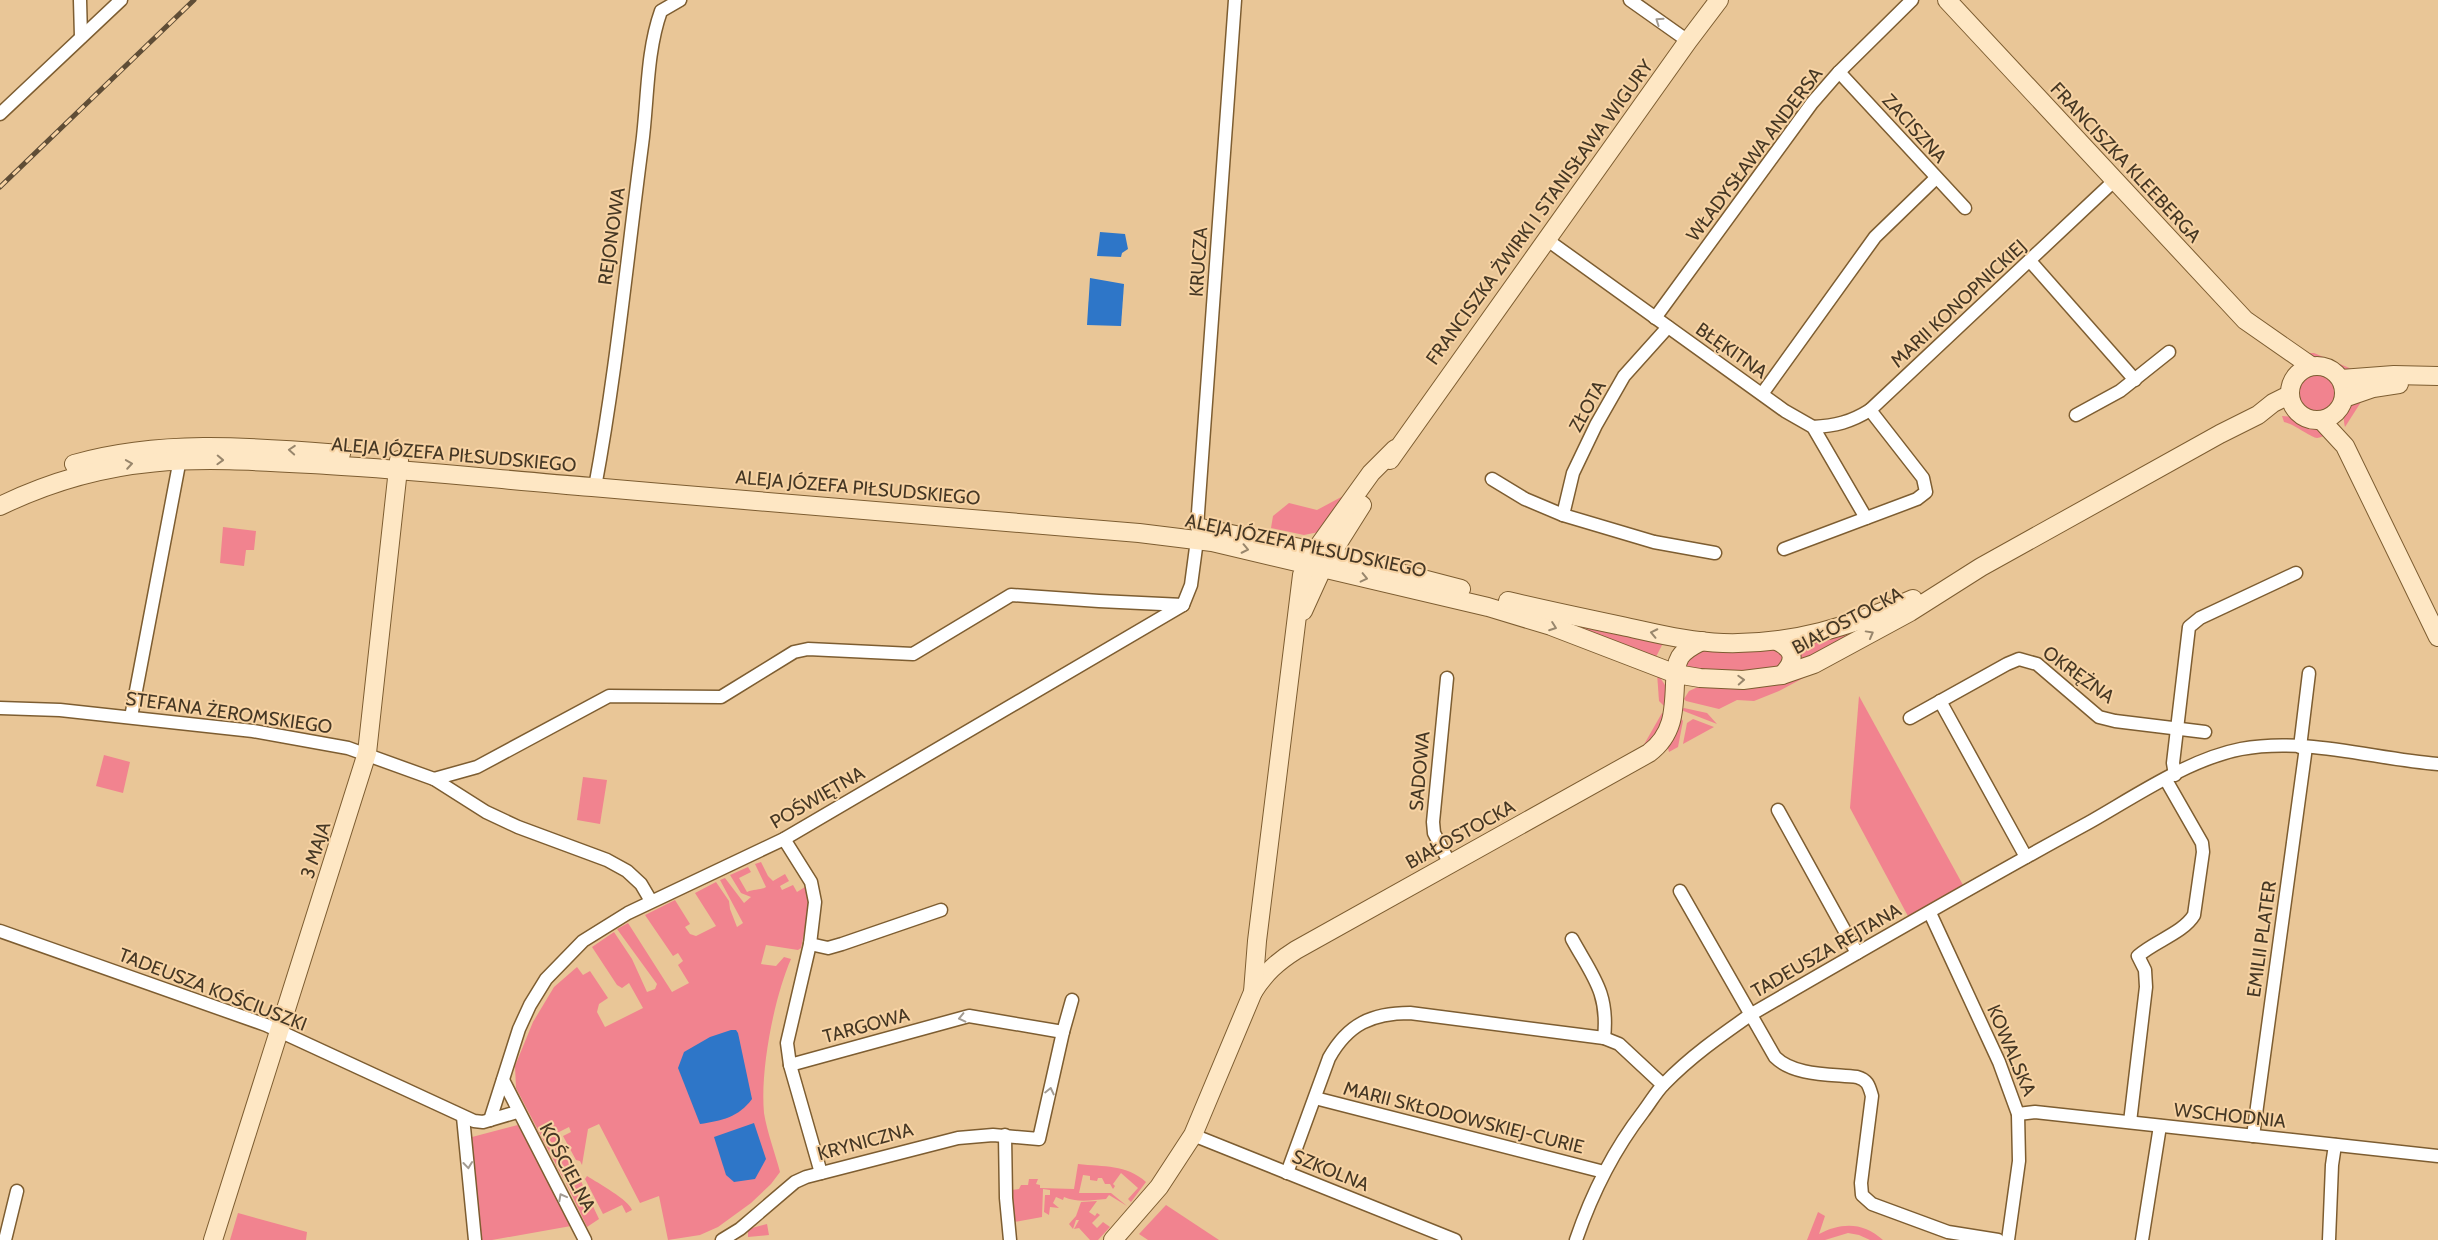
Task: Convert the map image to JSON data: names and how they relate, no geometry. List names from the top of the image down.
{
  "streets": {
    "main road": [
      "FRANCISZKA KLEEBERGA",
      "FRANCISZKA ŻWIRKI I STANISŁAWA WIGURY",
      "ALEJA JÓZEFA PIŁSUDSKIEGO",
      "BIAŁOSTOCKA",
      "3 MAJA"
    ],
    "street": [
      "ZACISZNA",
      "WŁADYSŁAWA ANDERSA",
      "REJONOWA",
      "KRUCZA",
      "MARII KONOPNICKIEJ",
      "BŁĘKITNA",
      "ZŁOTA",
      "OKRĘŻNA",
      "STEFANA ŻEROMSKIEGO",
      "SADOWA",
      "POŚWIĘTNA",
      "EMILII PLATER",
      "TADEUSZA REJTANA",
      "TADEUSZA KOŚCIUSZKI",
      "TARGOWA",
      "KOWALSKA",
      "WSCHODNIA",
      "MARII SKŁODOWSKIEJ-CURIE",
      "KRYNICZNA",
      "KOŚCIELNA",
      "SZKOLNA"
    ]
  },
  "crossings": [
    ["ZACISZNA", "WŁADYSŁAWA ANDERSA"],
    ["WŁADYSŁAWA ANDERSA", "BŁĘKITNA"],
    ["FRANCISZKA KLEEBERGA", "MARII KONOPNICKIEJ"],
    ["FRANCISZKA KLEEBERGA", "BIAŁOSTOCKA"],
    ["FRANCISZKA ŻWIRKI I STANISŁAWA WIGURY", "BŁĘKITNA"],
    ["FRANCISZKA ŻWIRKI I STANISŁAWA WIGURY", "ALEJA JÓZEFA PIŁSUDSKIEGO"],
    ["FRANCISZKA ŻWIRKI I STANISŁAWA WIGURY", "BIAŁOSTOCKA"],
    ["FRANCISZKA ŻWIRKI I STANISŁAWA WIGURY", "SZKOLNA"],
    ["REJONOWA", "ALEJA JÓZEFA PIŁSUDSKIEGO"],
    ["KRUCZA", "ALEJA JÓZEFA PIŁSUDSKIEGO"],
    ["MARII KONOPNICKIEJ", "BŁĘKITNA"],
    ["BŁĘKITNA", "ZŁOTA"],
    ["ALEJA JÓZEFA PIŁSUDSKIEGO", "BIAŁOSTOCKA"],
    ["ALEJA JÓZEFA PIŁSUDSKIEGO", "3 MAJA"],
    ["BIAŁOSTOCKA", "SADOWA"],
    ["STEFANA ŻEROMSKIEGO", "POŚWIĘTNA"],
    ["STEFANA ŻEROMSKIEGO", "3 MAJA"],
    ["POŚWIĘTNA", "KOŚCIELNA"],
    ["3 MAJA", "TADEUSZA KOŚCIUSZKI"],
    ["EMILII PLATER", "TADEUSZA REJTANA"],
    ["EMILII PLATER", "WSCHODNIA"],
    ["TADEUSZA REJTANA", "KOWALSKA"],
    ["TADEUSZA REJTANA", "MARII SKŁODOWSKIEJ-CURIE"],
    ["TADEUSZA KOŚCIUSZKI", "KOŚCIELNA"],
    ["TARGOWA", "KRYNICZNA"],
    ["KOWALSKA", "WSCHODNIA"]
  ]
}
